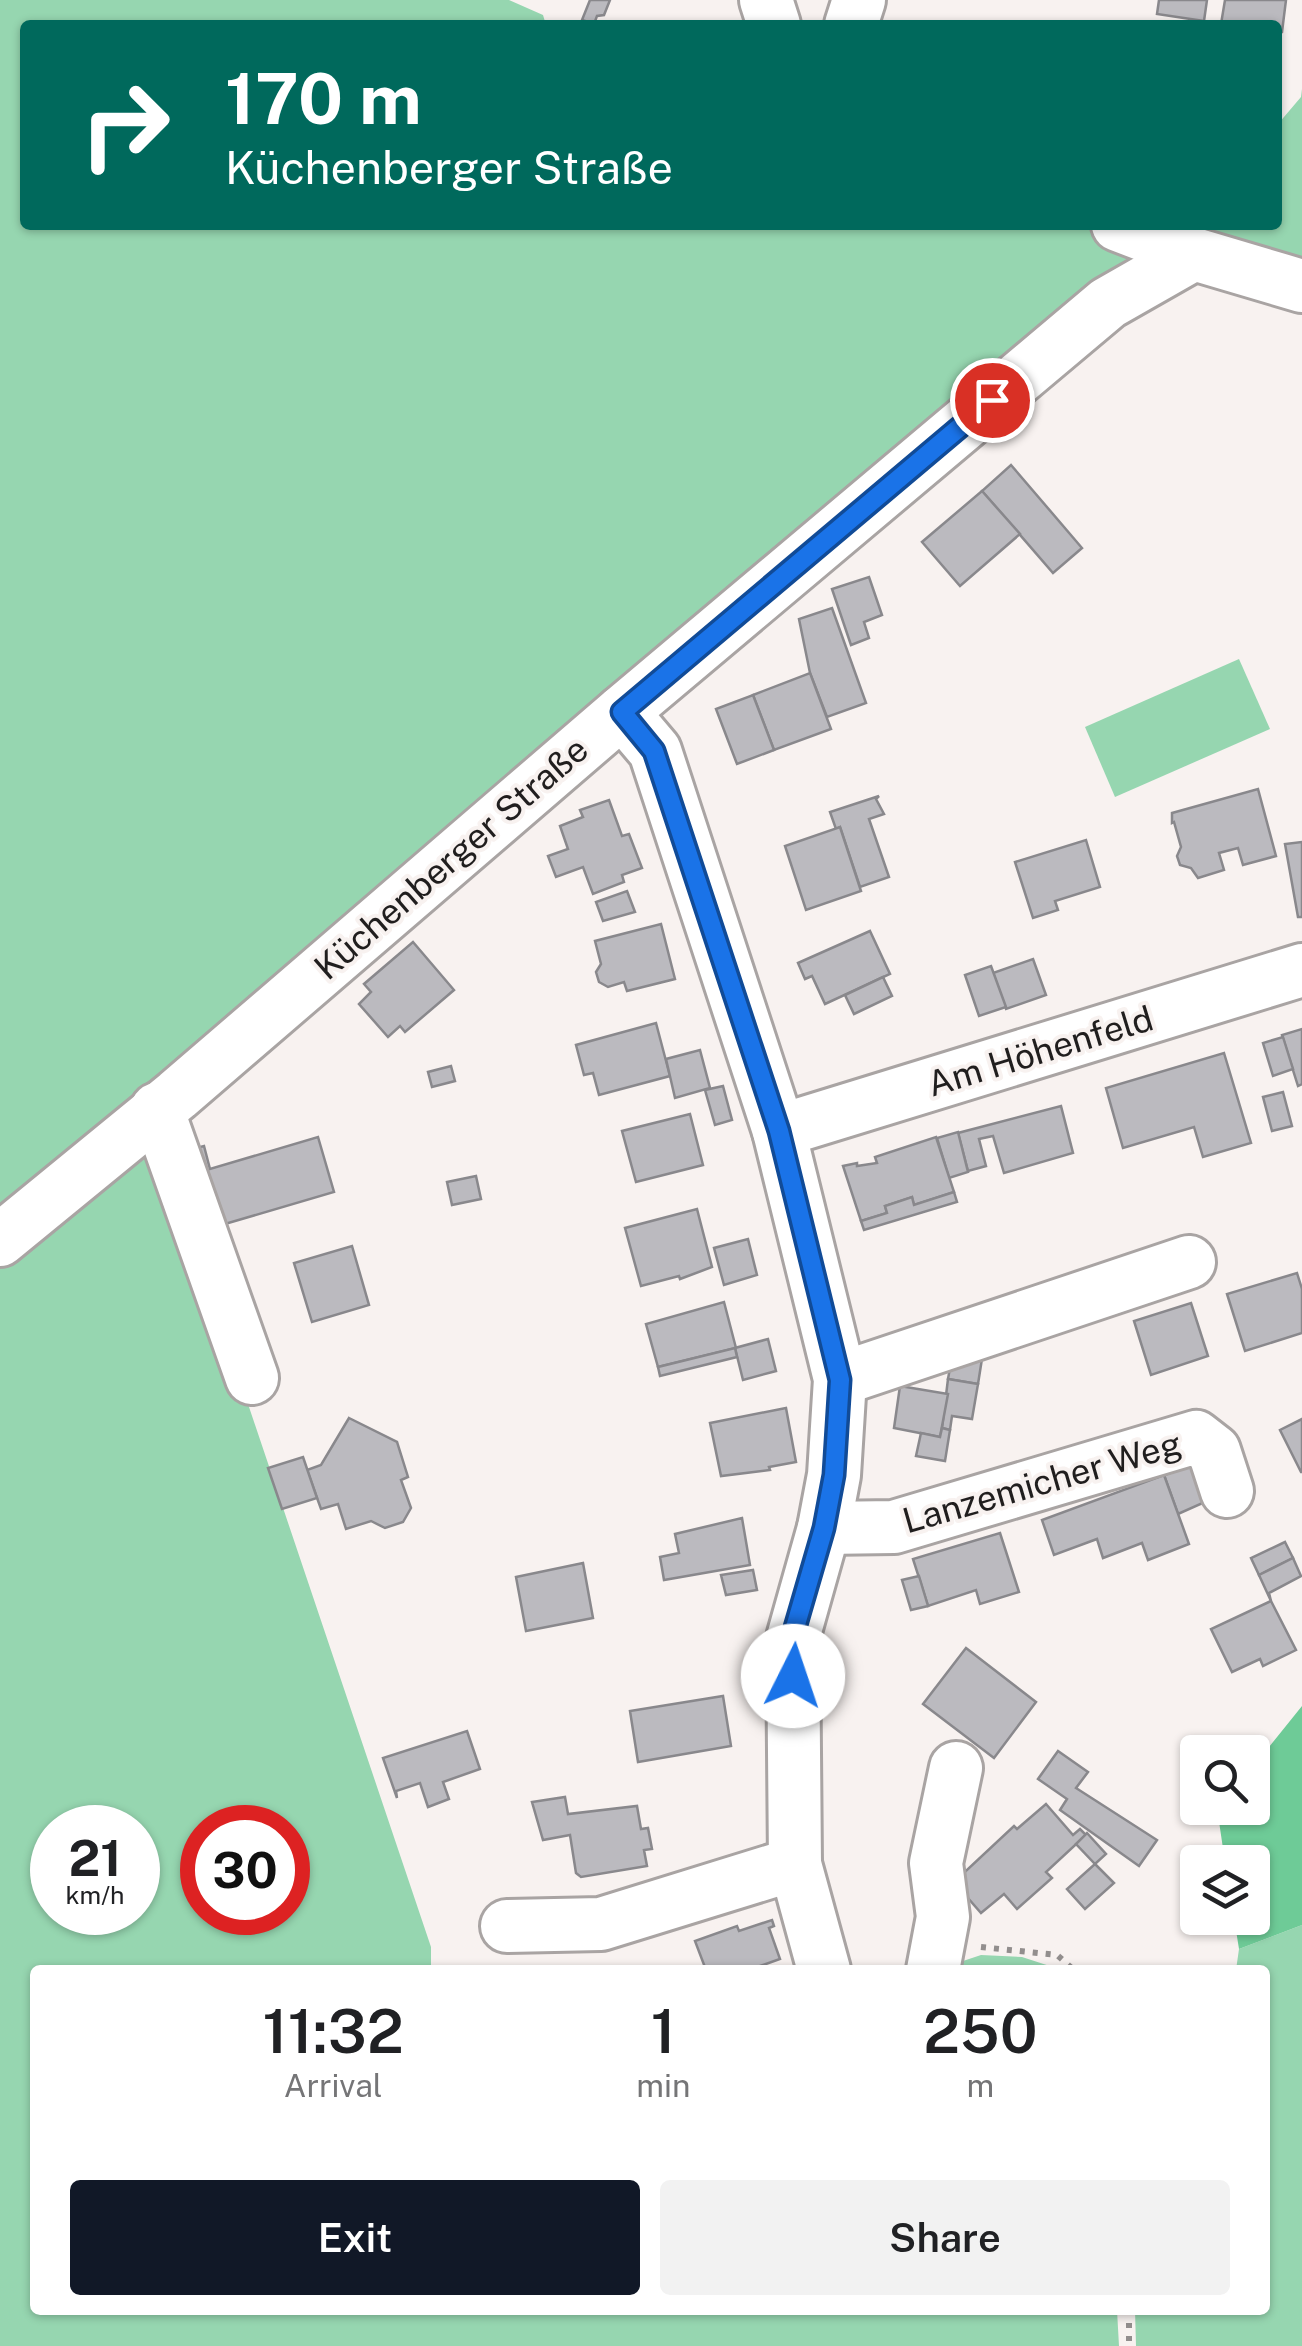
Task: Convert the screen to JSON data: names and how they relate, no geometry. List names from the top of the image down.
{
  "streets": {
    "street": ["Küchenberger Straße", "Am Höhenfeld", "Lanzemicher Weg"]
  },
  "page": {
    "turn": ["170 m", "Küchenberger Straße"],
    "speed": "21 km/h",
    "limit": "30",
    "eta": [
      "11:32",
      "Arrival",
      "1",
      "min",
      "250",
      "m"
    ],
    "buttons": ["Exit", "Share"]
  }
}
